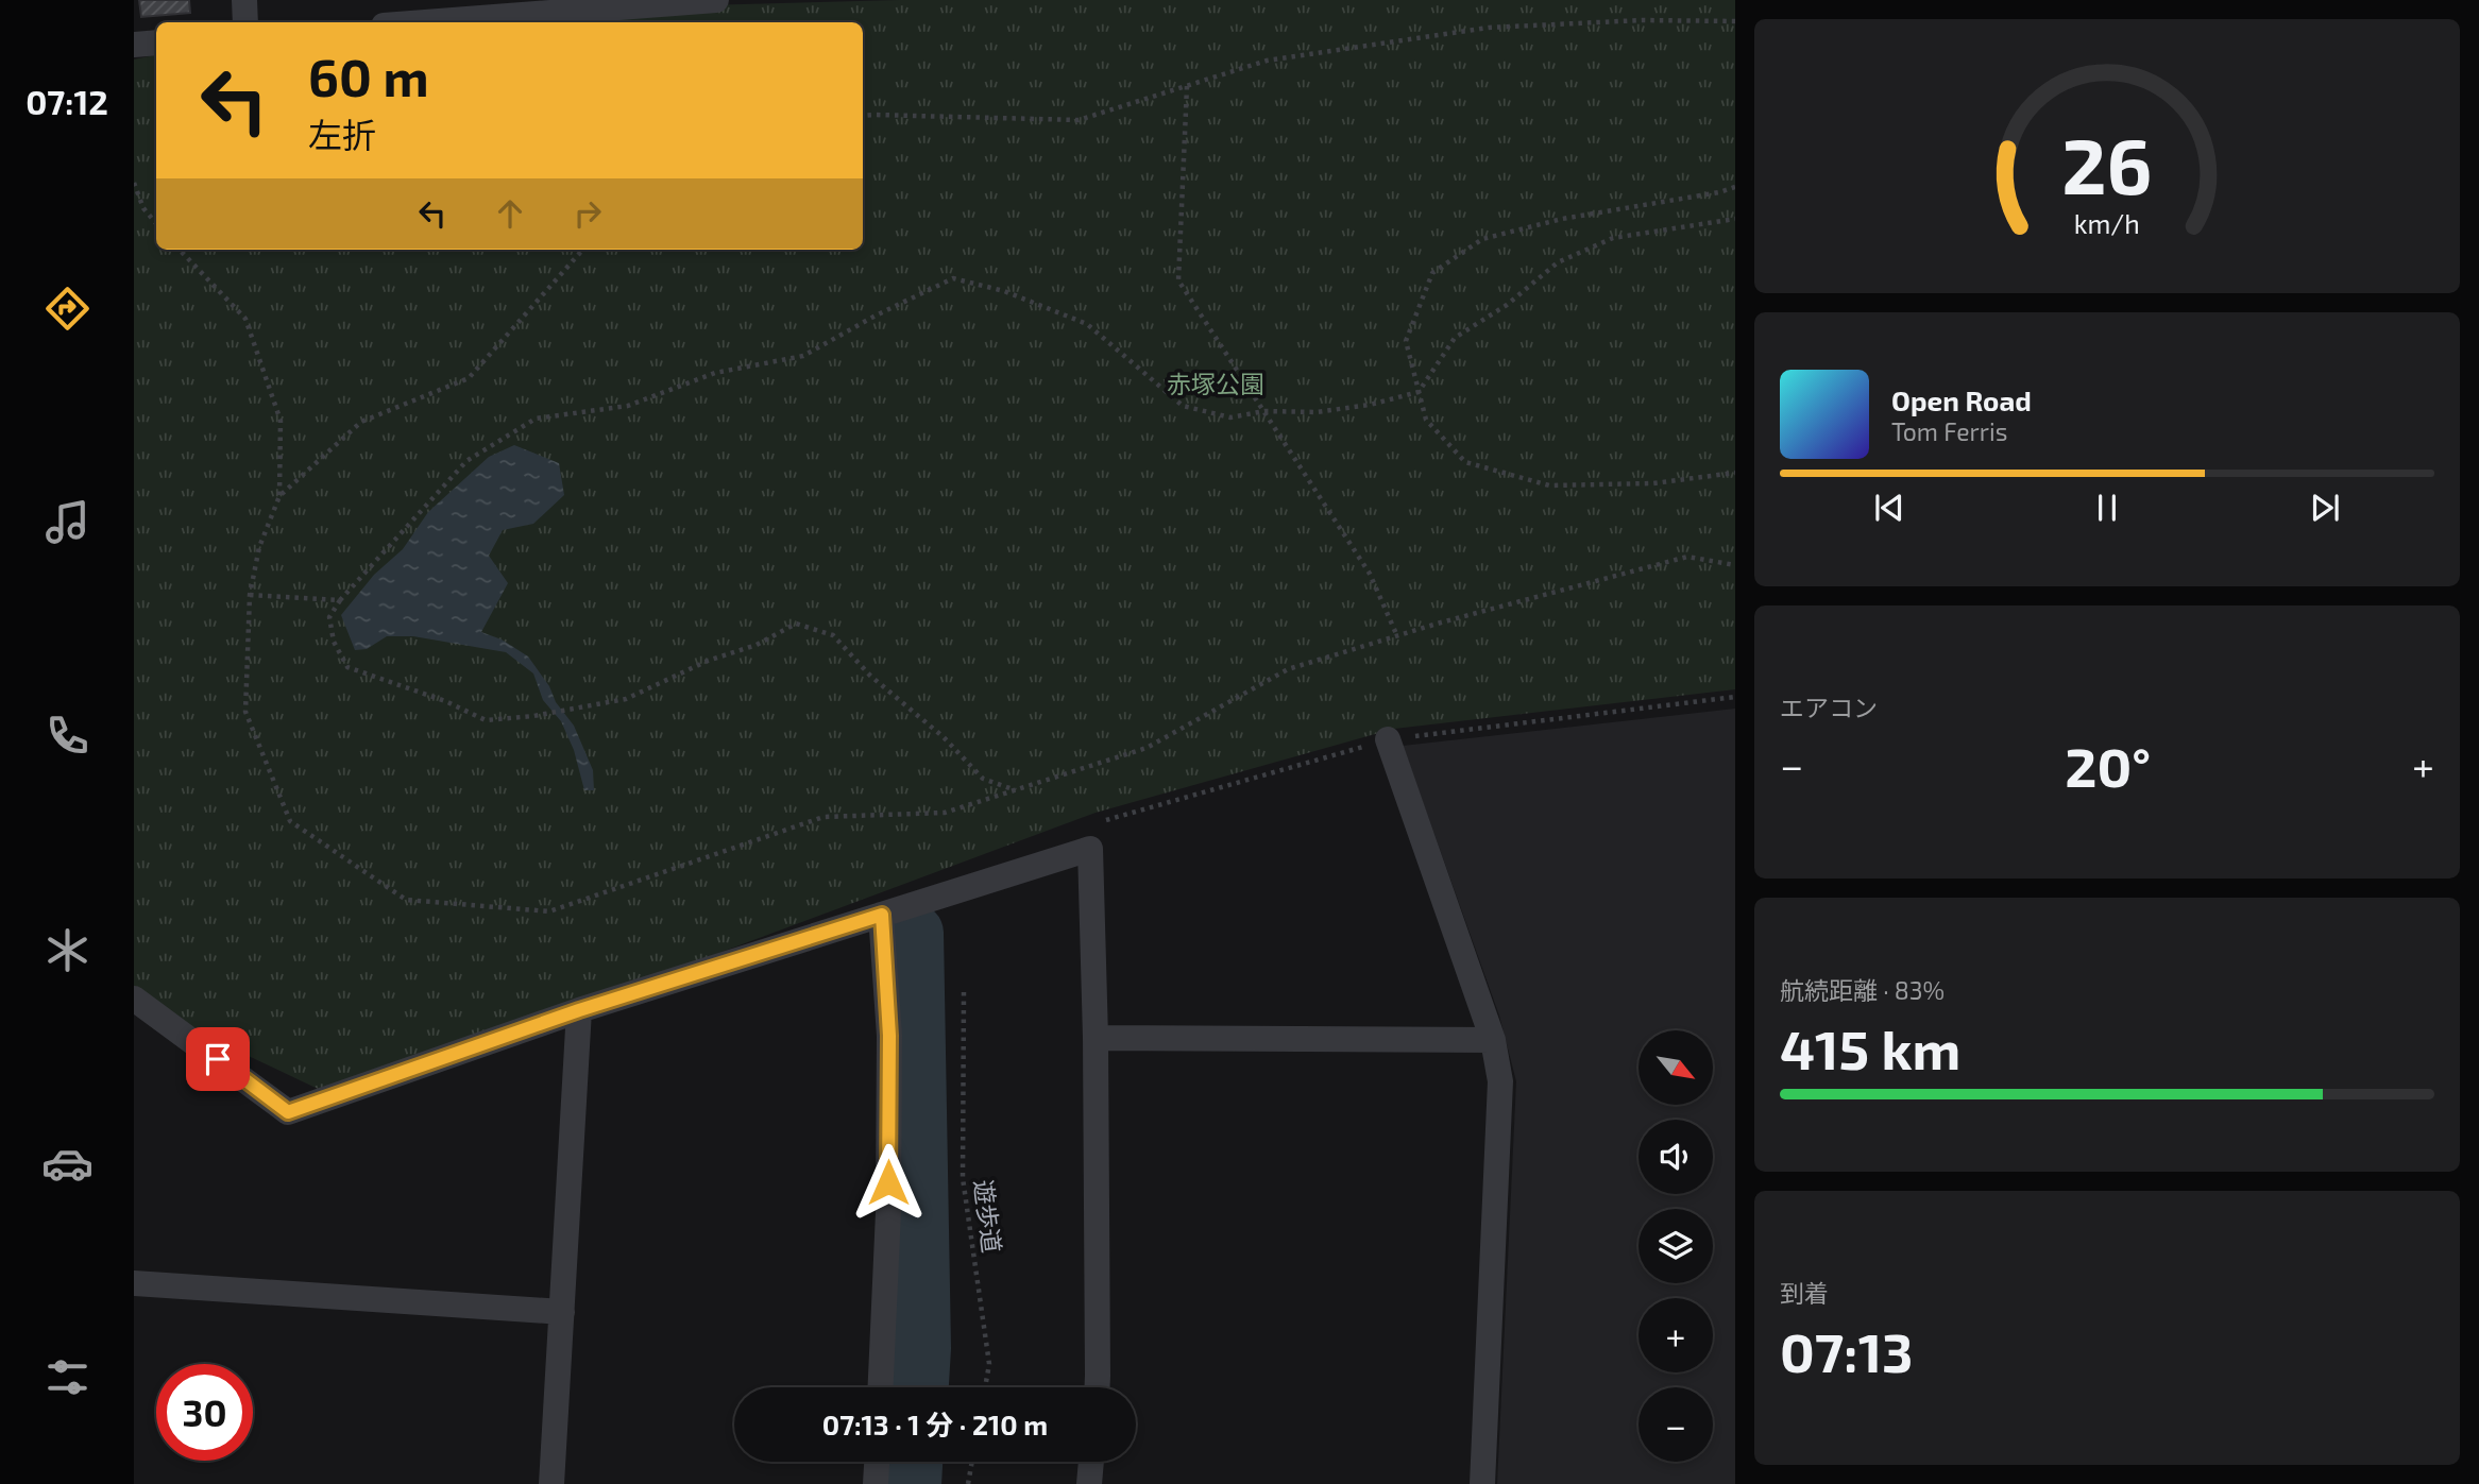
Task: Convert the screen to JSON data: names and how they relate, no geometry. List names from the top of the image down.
{
  "streets": {
    "path": ["遊歩道"]
  },
  "parks": ["赤塚公園"],
  "north": "bottom right",
  "page": {
    "tabs": "07:12",
    "turn": ["60 m", "左折"],
    "song": ["Open Road", "Tom Ferris"],
    "tile": [
      "エアコン",
      ["航続距離 · 83%", "415 km"],
      ["到着", "07:13"]
    ],
    "heat": ["−", "20°", "+"],
    "map_buttons": ["+", "−"],
    "limit": "30",
    "trip": "07:13 · 1 分 · 210 m",
    "gauge": ["26", "km/h"]
  }
}
